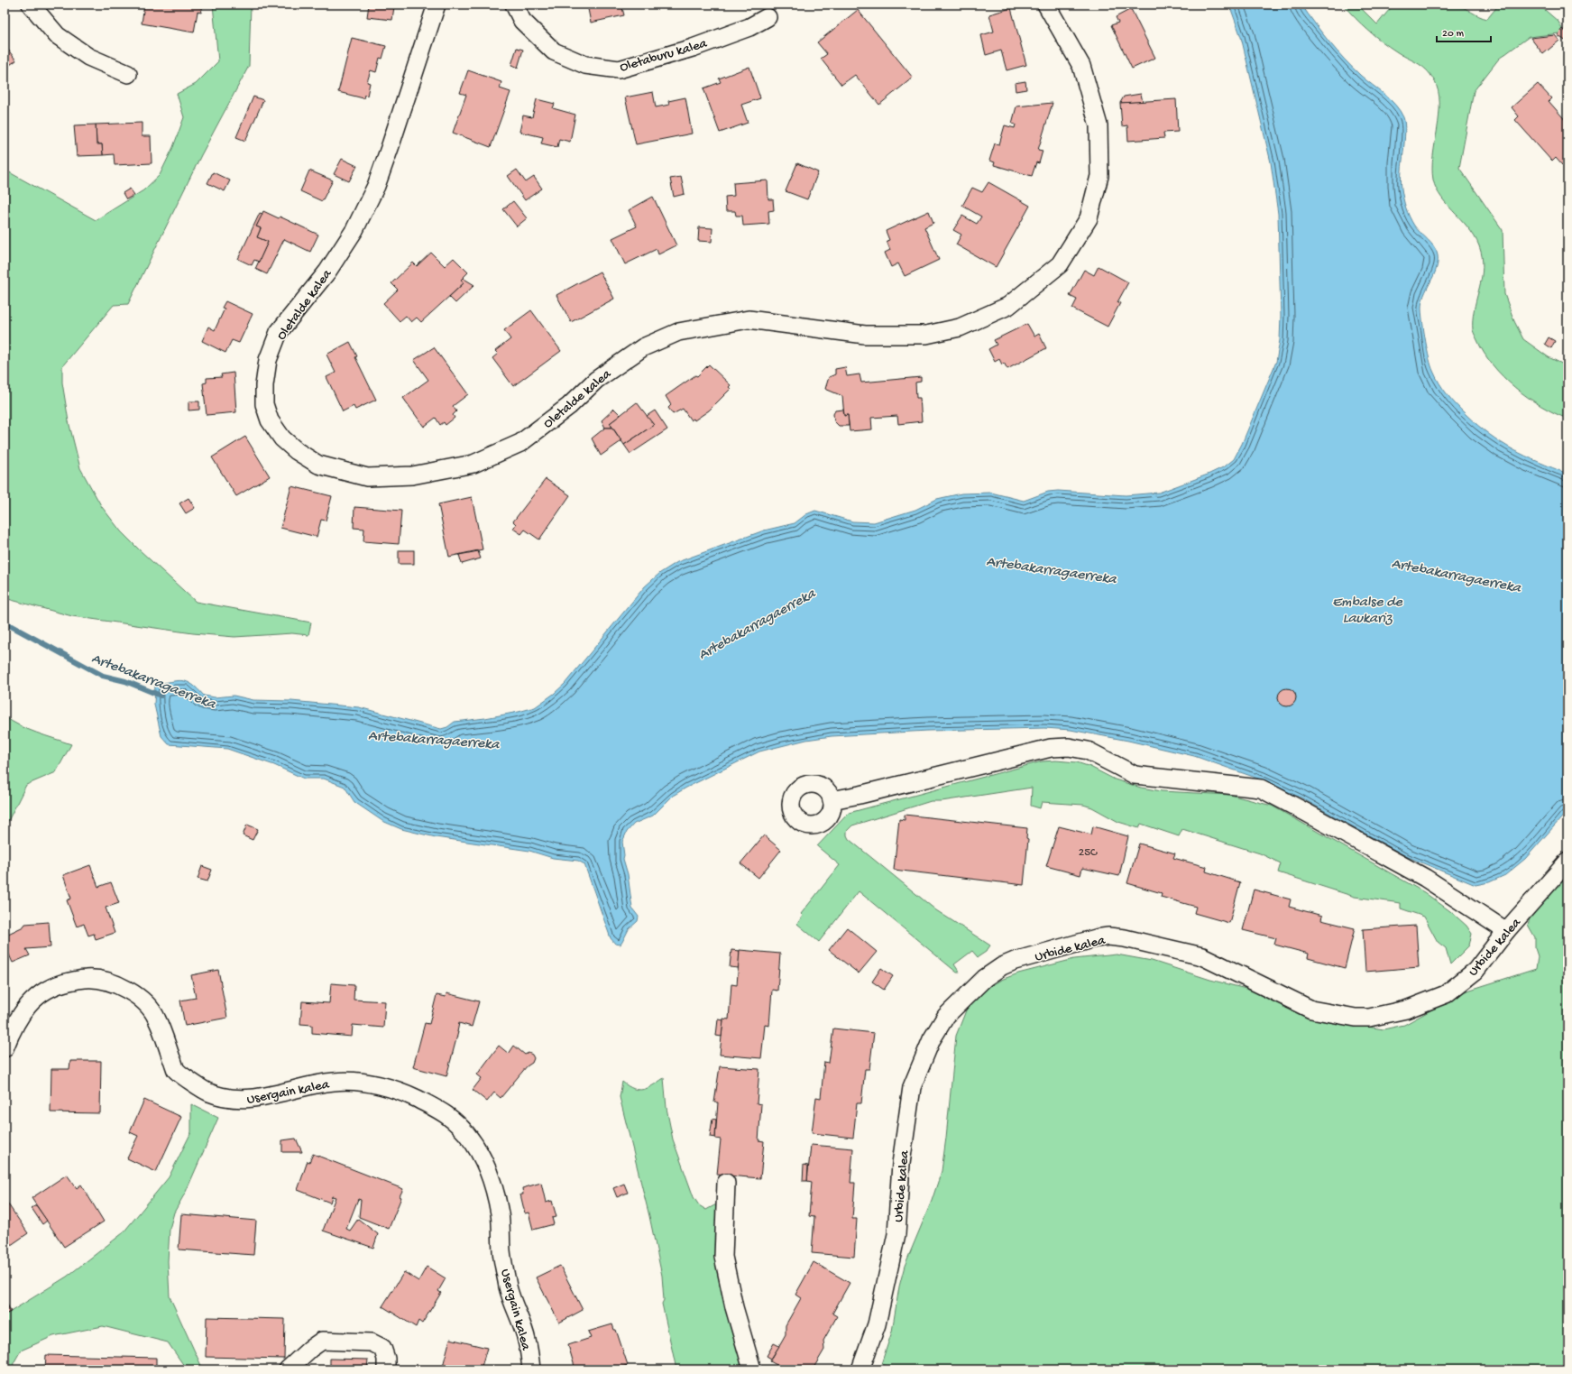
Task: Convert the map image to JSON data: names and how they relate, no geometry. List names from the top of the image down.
{
  "streets": {
    "street": [
      "Oletaburu kalea",
      "Oletalde kalea",
      "Urbide kalea",
      "Usergain kalea"
    ]
  },
  "water": ["Artebakarragaerreka", "Embalse de Laukariz"],
  "house_numbers": ["25C"],
  "scale_bar": "20 m"
}
